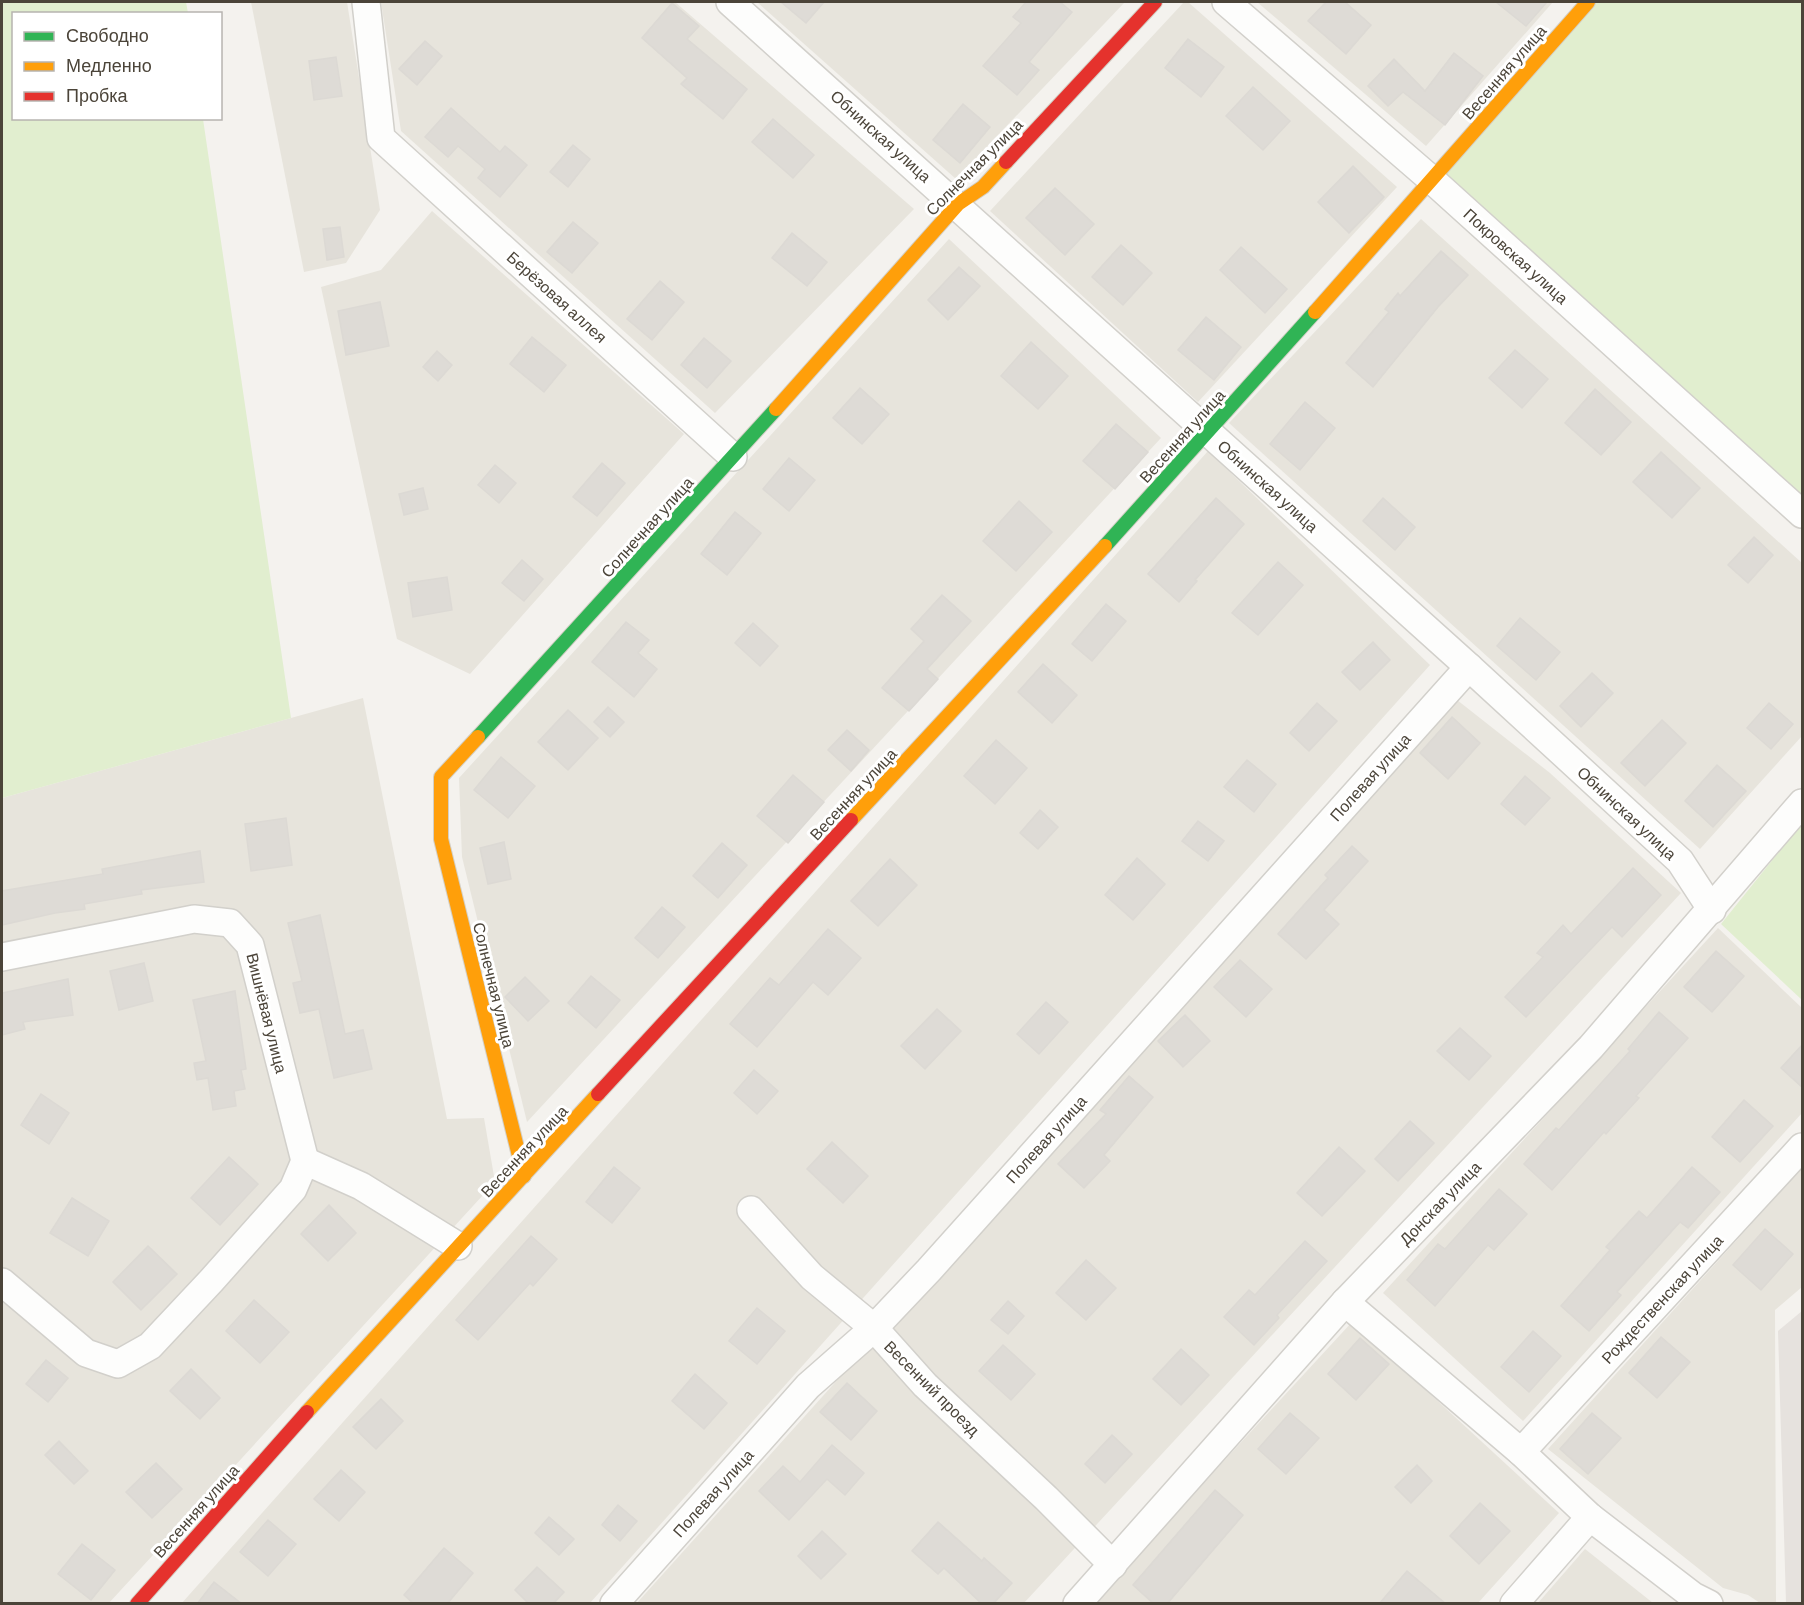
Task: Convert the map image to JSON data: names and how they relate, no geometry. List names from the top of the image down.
{
  "streets": {
    "street": [
      "Весенняя улица",
      "Обнинская улица",
      "Солнечная улица",
      "Покровская улица",
      "Берёзовая аллея",
      "Полевая улица",
      "Вишнёвая улица",
      "Донская улица",
      "Рождественская улица",
      "Весенний проезд"
    ]
  },
  "crossings": [
    ["Весенняя улица", "Обнинская улица"],
    ["Весенняя улица", "Солнечная улица"],
    ["Весенняя улица", "Покровская улица"],
    ["Обнинская улица", "Солнечная улица"],
    ["Обнинская улица", "Полевая улица"],
    ["Обнинская улица", "Донская улица"],
    ["Солнечная улица", "Берёзовая аллея"],
    ["Полевая улица", "Весенний проезд"],
    ["Донская улица", "Весенний проезд"]
  ],
  "legend": ["Свободно", "Медленно", "Пробка"]
}
